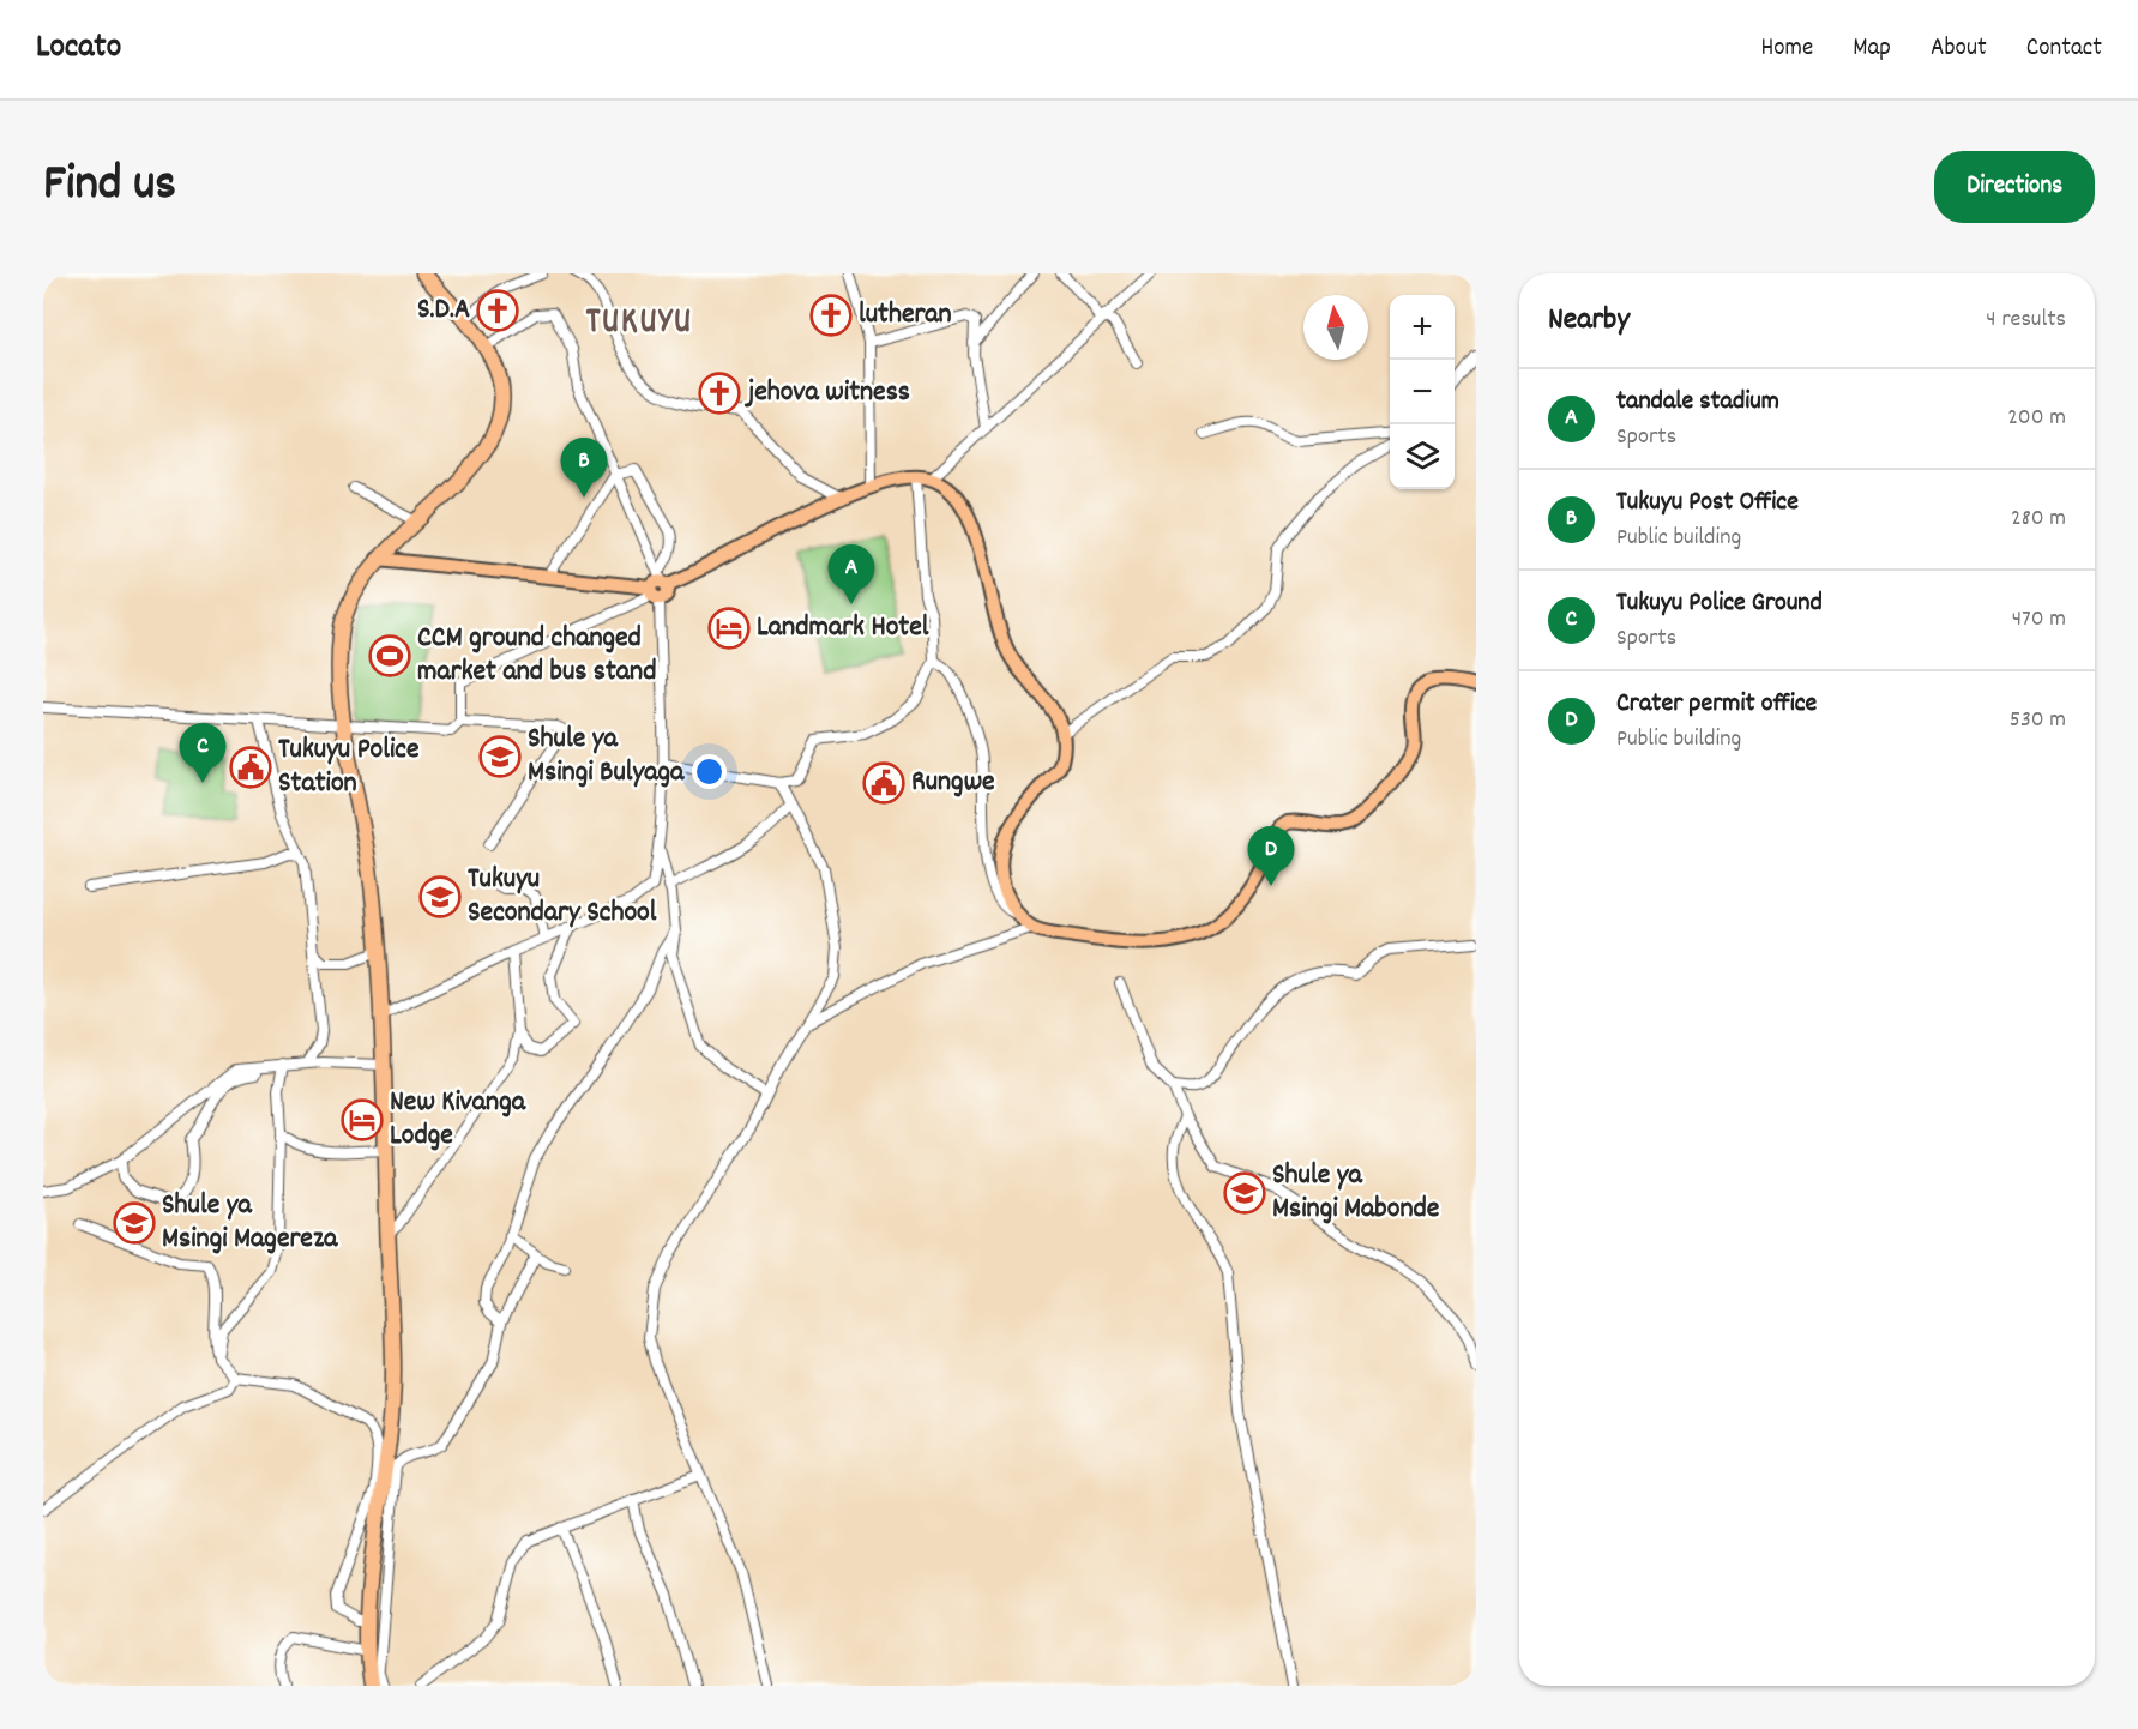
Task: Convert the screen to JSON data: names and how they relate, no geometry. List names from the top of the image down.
{
  "districts": ["TUKUYU"],
  "places": {
    "church": ["S.D.A", "lutheran", "jehova witness"],
    "hotel": ["Landmark Hotel", "New Kivanga Lodge"],
    "sports": ["CCM ground changed market and bus stand"],
    "school or university": [
      "Shule ya Msingi Bulyaga",
      "Tukuyu Secondary School",
      "Shule ya Msingi Mabonde",
      "Shule ya Msingi Magereza"
    ],
    "public building": ["Tukuyu Police Station", "Rungwe"]
  },
  "north": "top",
  "page": {
    "header": "Locato",
    "nav": [
      "Home",
      "Map",
      "About",
      "Contact"
    ],
    "title": "Find us",
    "buttons": "Directions",
    "heading": ["Nearby", "4 results"],
    "map_buttons": ["+", "−"],
    "list": [
      {
        "mark": "A",
        "name": "tandale stadium",
        "note": "Sports",
        "value": "200 m"
      },
      {
        "mark": "B",
        "name": "Tukuyu Post Office",
        "note": "Public building",
        "value": "280 m"
      },
      {
        "mark": "C",
        "name": "Tukuyu Police Ground",
        "note": "Sports",
        "value": "470 m"
      },
      {
        "mark": "D",
        "name": "Crater permit office",
        "note": "Public building",
        "value": "530 m"
      }
    ],
    "pins": [
      "B",
      "A",
      "C",
      "D"
    ]
  }
}
